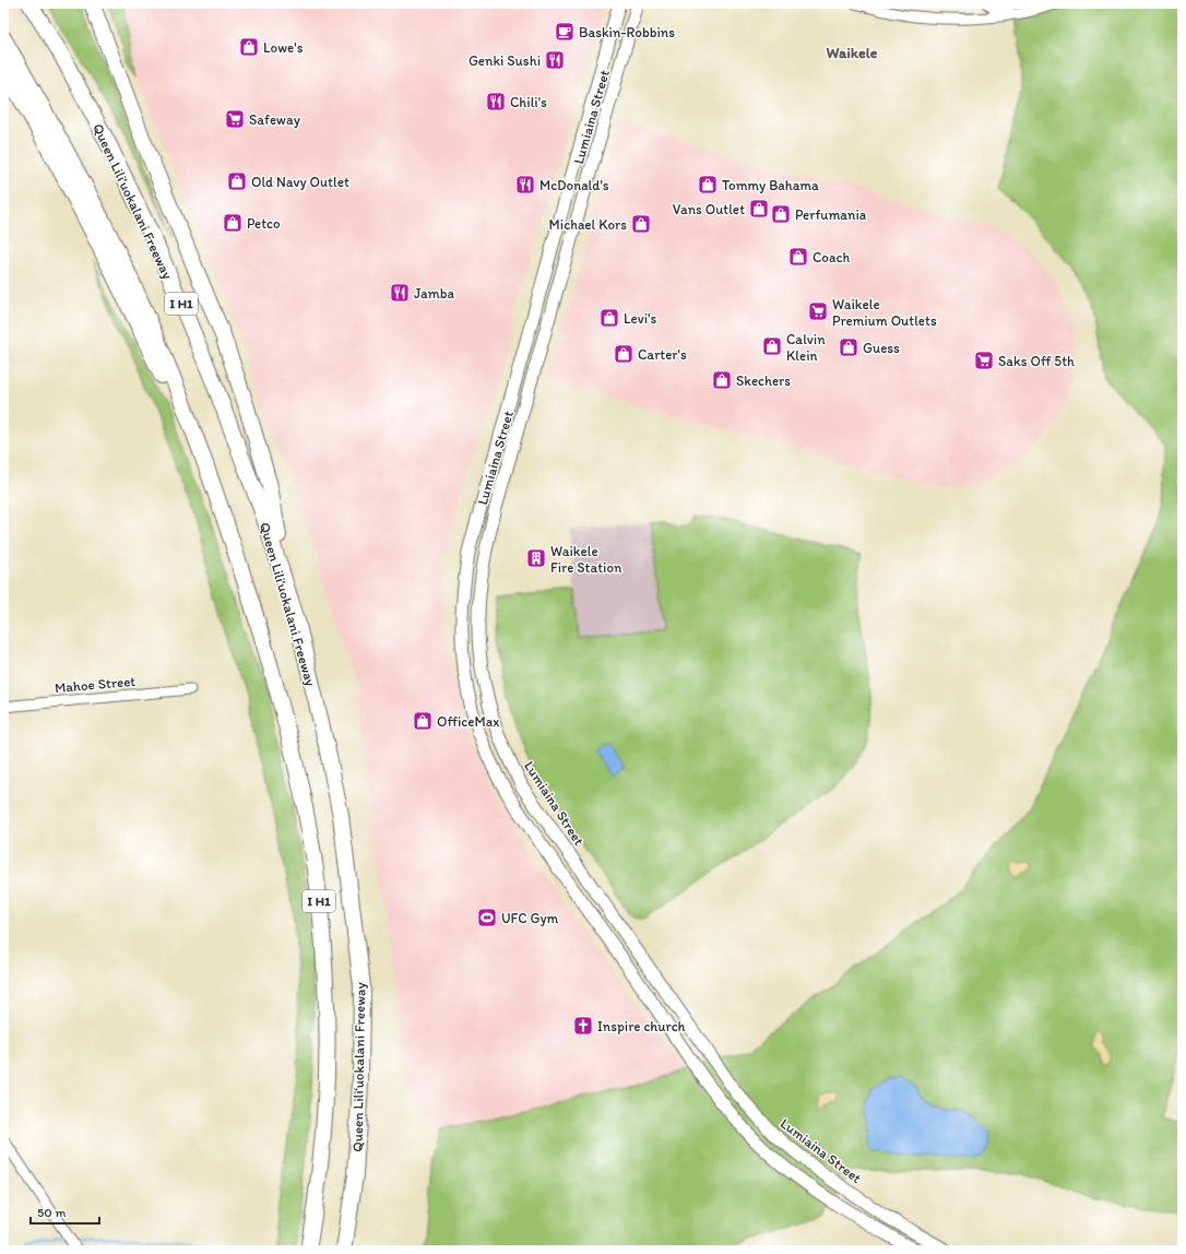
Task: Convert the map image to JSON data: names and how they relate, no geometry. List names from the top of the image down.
{
  "streets": {
    "highway": ["Queen Liliʻuokalani Freeway", "I H1"],
    "main road": ["Lumiaina Street"],
    "street": ["Mahoe Street"]
  },
  "districts": ["Waikele"],
  "places": {
    "cafe": ["Baskin-Robbins"],
    "shop": [
      "Lowe's",
      "Old Navy Outlet",
      "Tommy Bahama",
      "Vans Outlet",
      "Perfumania",
      "Petco",
      "Michael Kors",
      "Coach",
      "Levi's",
      "Calvin Klein",
      "Guess",
      "Carter's",
      "Skechers",
      "OfficeMax"
    ],
    "restaurant": [
      "Genki Sushi",
      "Chili's",
      "McDonald's",
      "Jamba"
    ],
    "supermarket": ["Safeway", "Waikele Premium Outlets", "Saks Off 5th"],
    "building": ["Waikele Fire Station"],
    "sports": ["UFC Gym"],
    "church": ["Inspire church"]
  },
  "scale_bar": "50 m"
}
